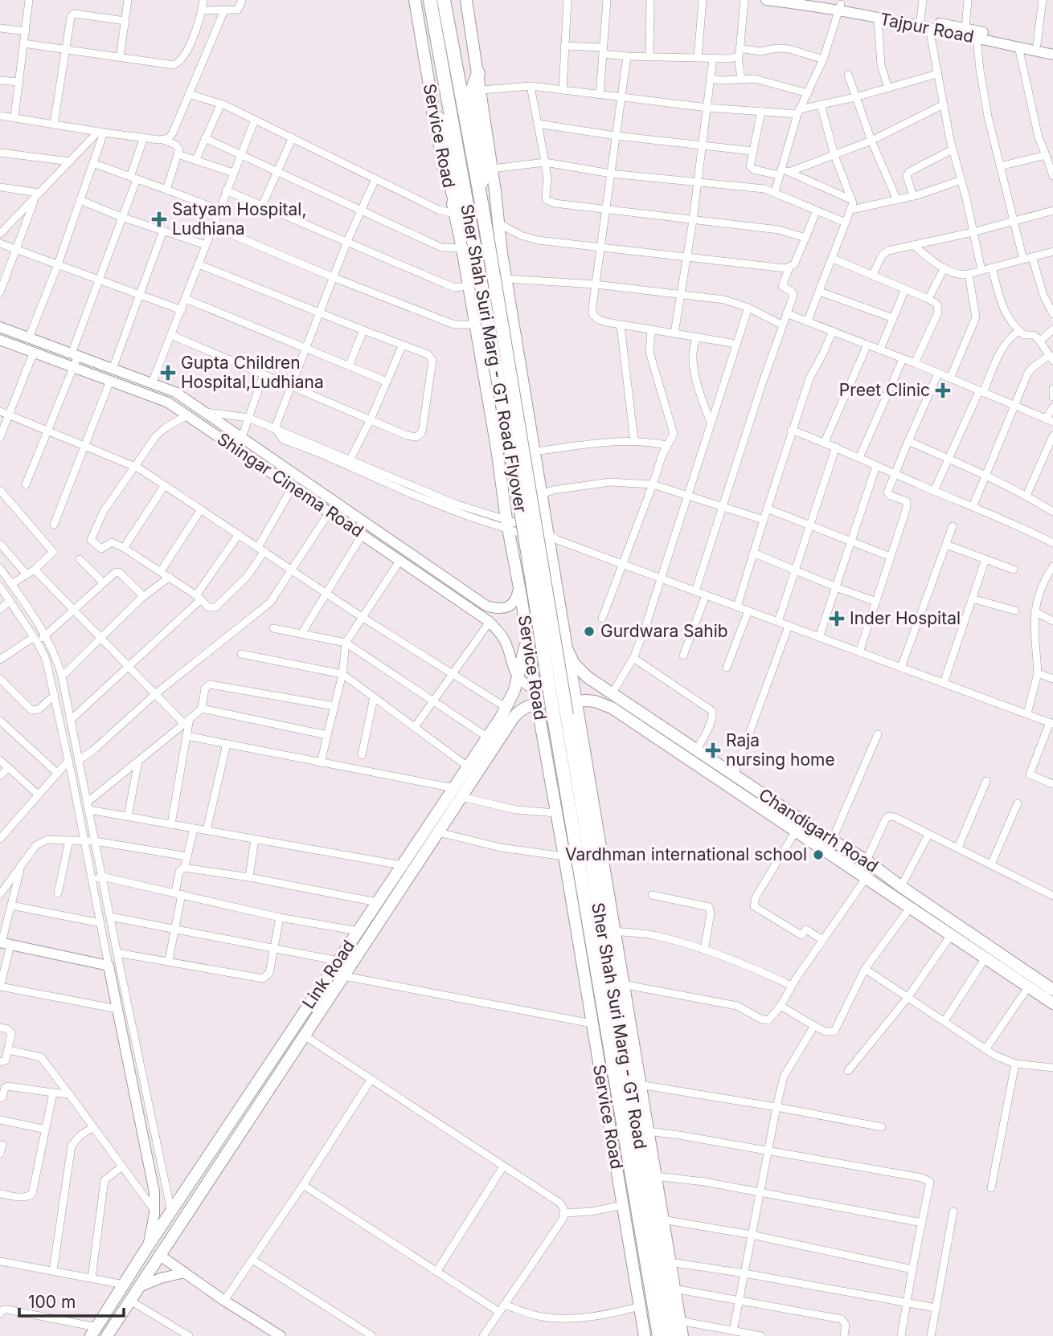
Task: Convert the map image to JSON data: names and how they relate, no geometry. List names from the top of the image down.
{
  "streets": {
    "highway": ["Sher Shah Suri Marg - GT Road Flyover", "Sher Shah Suri Marg - GT Road"],
    "main road": ["Service Road", "Chandigarh Road", "Link Road"],
    "street": ["Tajpur Road", "Shingar Cinema Road"]
  },
  "crossings": [
    ["Service Road", "Shingar Cinema Road"],
    ["Service Road", "Link Road"],
    ["Sher Shah Suri Marg - GT Road Flyover", "Sher Shah Suri Marg - GT Road"],
    ["Shingar Cinema Road", "Link Road"],
    ["Chandigarh Road", "Link Road"]
  ],
  "places": {
    "health": [
      "Satyam Hospital, Ludhiana",
      "Gupta Children Hospital,Ludhiana",
      "Preet Clinic",
      "Inder Hospital",
      "Raja nursing home"
    ],
    "other": ["Gurdwara Sahib", "Vardhman international school"]
  },
  "scale_bar": "100 m"
}
